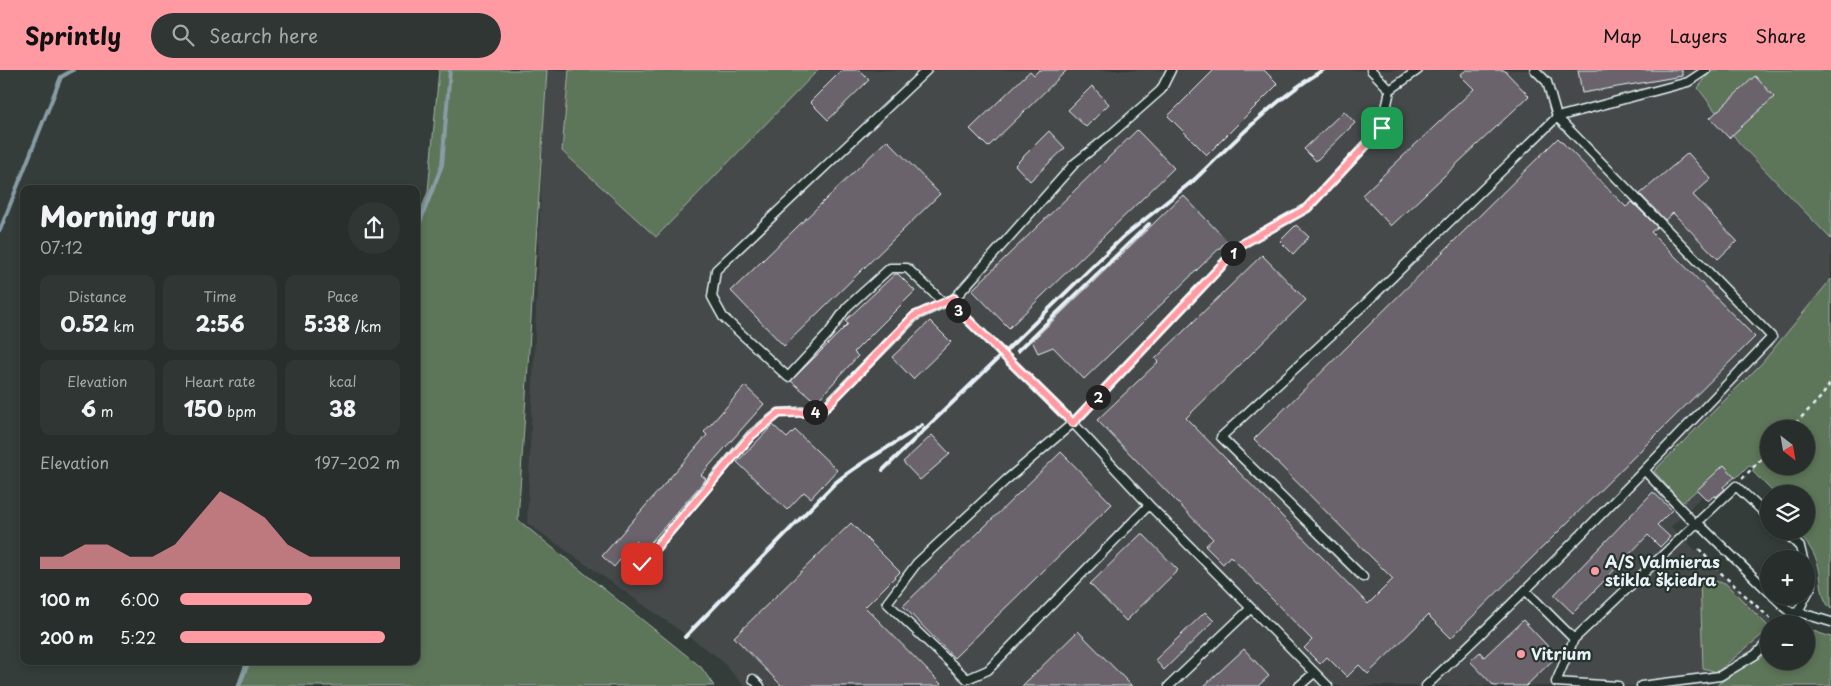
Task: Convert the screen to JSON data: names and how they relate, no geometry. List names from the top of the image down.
{
  "places": ["A/S Valmieras stikla šķiedra", "Vitrium"],
  "north": "bottom right",
  "page": {
    "header": "Sprintly",
    "search": "Search here",
    "nav": ["Map", "Layers", "Share"],
    "heading": ["Morning run", "07:12"],
    "pins": [
      "1",
      "3",
      "2",
      "4"
    ],
    "stats": [
      ["Distance", "0.52 km"],
      ["Time", "2:56"],
      ["Pace", "5:38 /km"],
      ["Elevation", "6 m"],
      ["Heart rate", "150 bpm"],
      ["kcal", "38"]
    ],
    "map_buttons": ["+", "−"],
    "chart": ["Elevation", "197–202 m"],
    "list": [
      {
        "name": "100 m",
        "note": "6:00"
      },
      {
        "name": "200 m",
        "note": "5:22"
      }
    ]
  }
}
